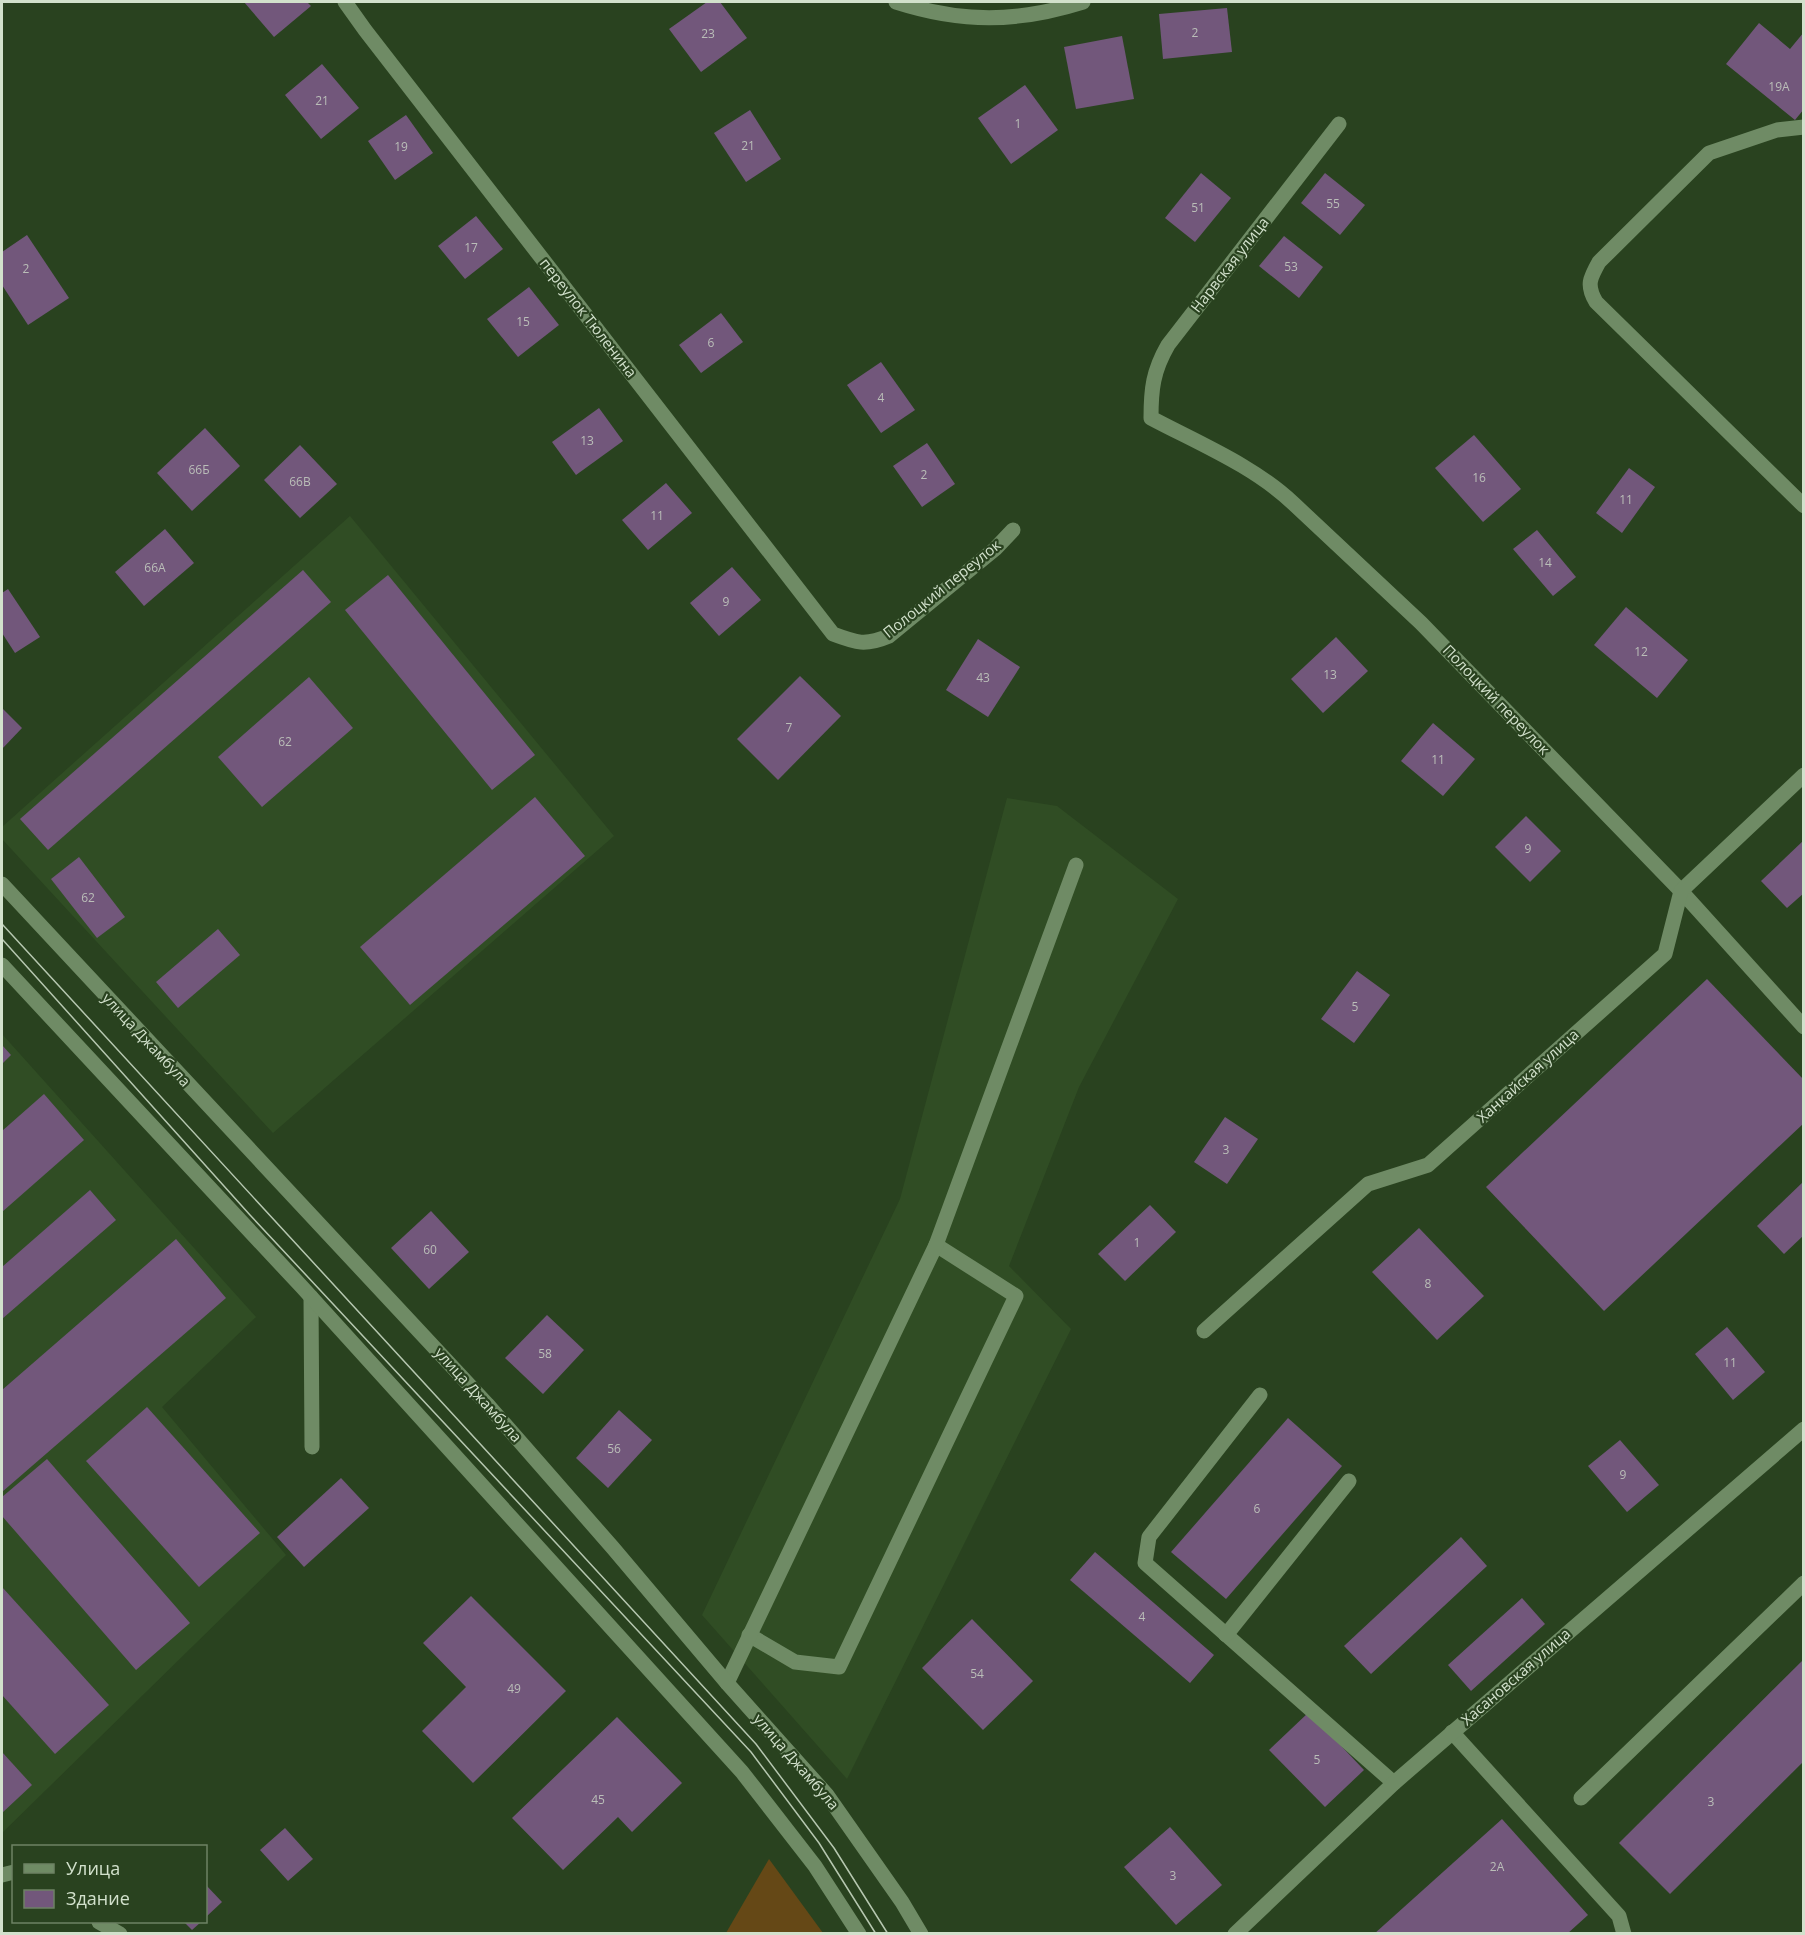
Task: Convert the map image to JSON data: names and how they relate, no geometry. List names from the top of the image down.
{
  "streets": {
    "street": [
      "Нарвская улица",
      "переулок Тюленина",
      "Полоцкий переулок",
      "улица Джамбула",
      "Ханкайская улица",
      "Хасановская улица"
    ]
  },
  "crossings": [
    ["Нарвская улица", "Полоцкий переулок"],
    ["переулок Тюленина", "Полоцкий переулок"],
    ["Полоцкий переулок", "Ханкайская улица"]
  ],
  "house_numbers": [
    "2",
    "23",
    "19А",
    "21",
    "1",
    "21",
    "19",
    "55",
    "51",
    "17",
    "53",
    "2",
    "15",
    "6",
    "4",
    "13",
    "66Б",
    "2",
    "16",
    "66В",
    "11",
    "11",
    "14",
    "66А",
    "9",
    "12",
    "13",
    "43",
    "7",
    "62",
    "11",
    "9",
    "62",
    "5",
    "3",
    "1",
    "60",
    "8",
    "58",
    "11",
    "56",
    "9",
    "6",
    "4",
    "54",
    "49",
    "5",
    "45",
    "3",
    "2А",
    "3"
  ],
  "legend": ["Улица", "Здание"]
}
